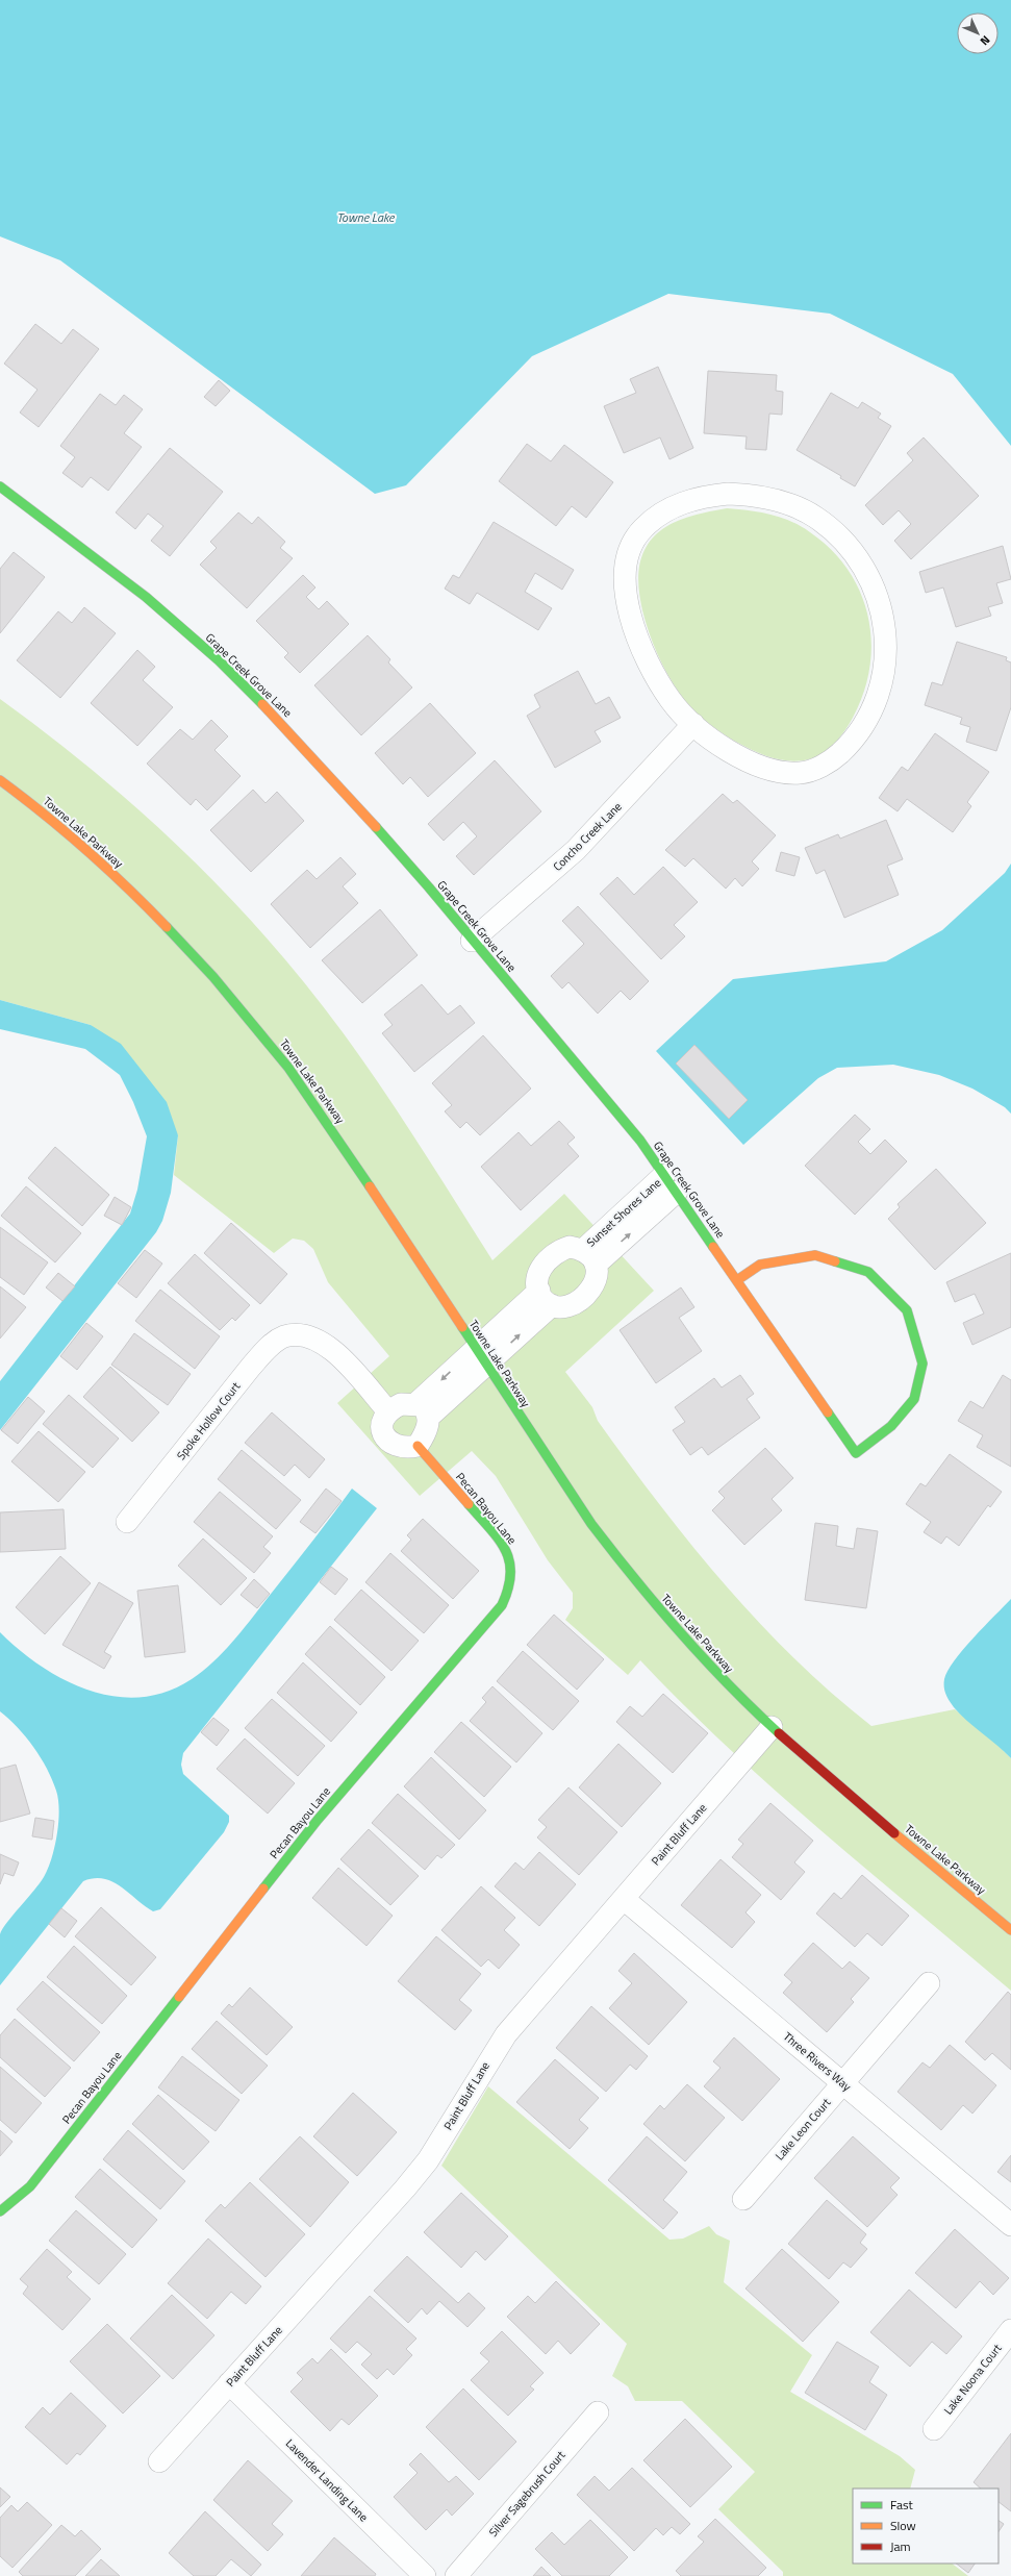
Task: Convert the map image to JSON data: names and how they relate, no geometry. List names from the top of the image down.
{
  "streets": {
    "street": [
      "Grape Creek Grove Lane",
      "Towne Lake Parkway",
      "Concho Creek Lane",
      "Sunset Shores Lane",
      "Spoke Hollow Court",
      "Pecan Bayou Lane",
      "Paint Bluff Lane",
      "Three Rivers Way",
      "Lake Leon Court",
      "Lake Noona Court",
      "Lavender Landing Lane",
      "Silver Sagebrush Court"
    ]
  },
  "crossings": [
    ["Grape Creek Grove Lane", "Concho Creek Lane"],
    ["Grape Creek Grove Lane", "Sunset Shores Lane"],
    ["Towne Lake Parkway", "Paint Bluff Lane"],
    ["Spoke Hollow Court", "Pecan Bayou Lane"],
    ["Paint Bluff Lane", "Three Rivers Way"],
    ["Paint Bluff Lane", "Lavender Landing Lane"],
    ["Three Rivers Way", "Lake Leon Court"]
  ],
  "water": ["Towne Lake"],
  "legend": ["Fast", "Slow", "Jam"],
  "north": "bottom right"
}
